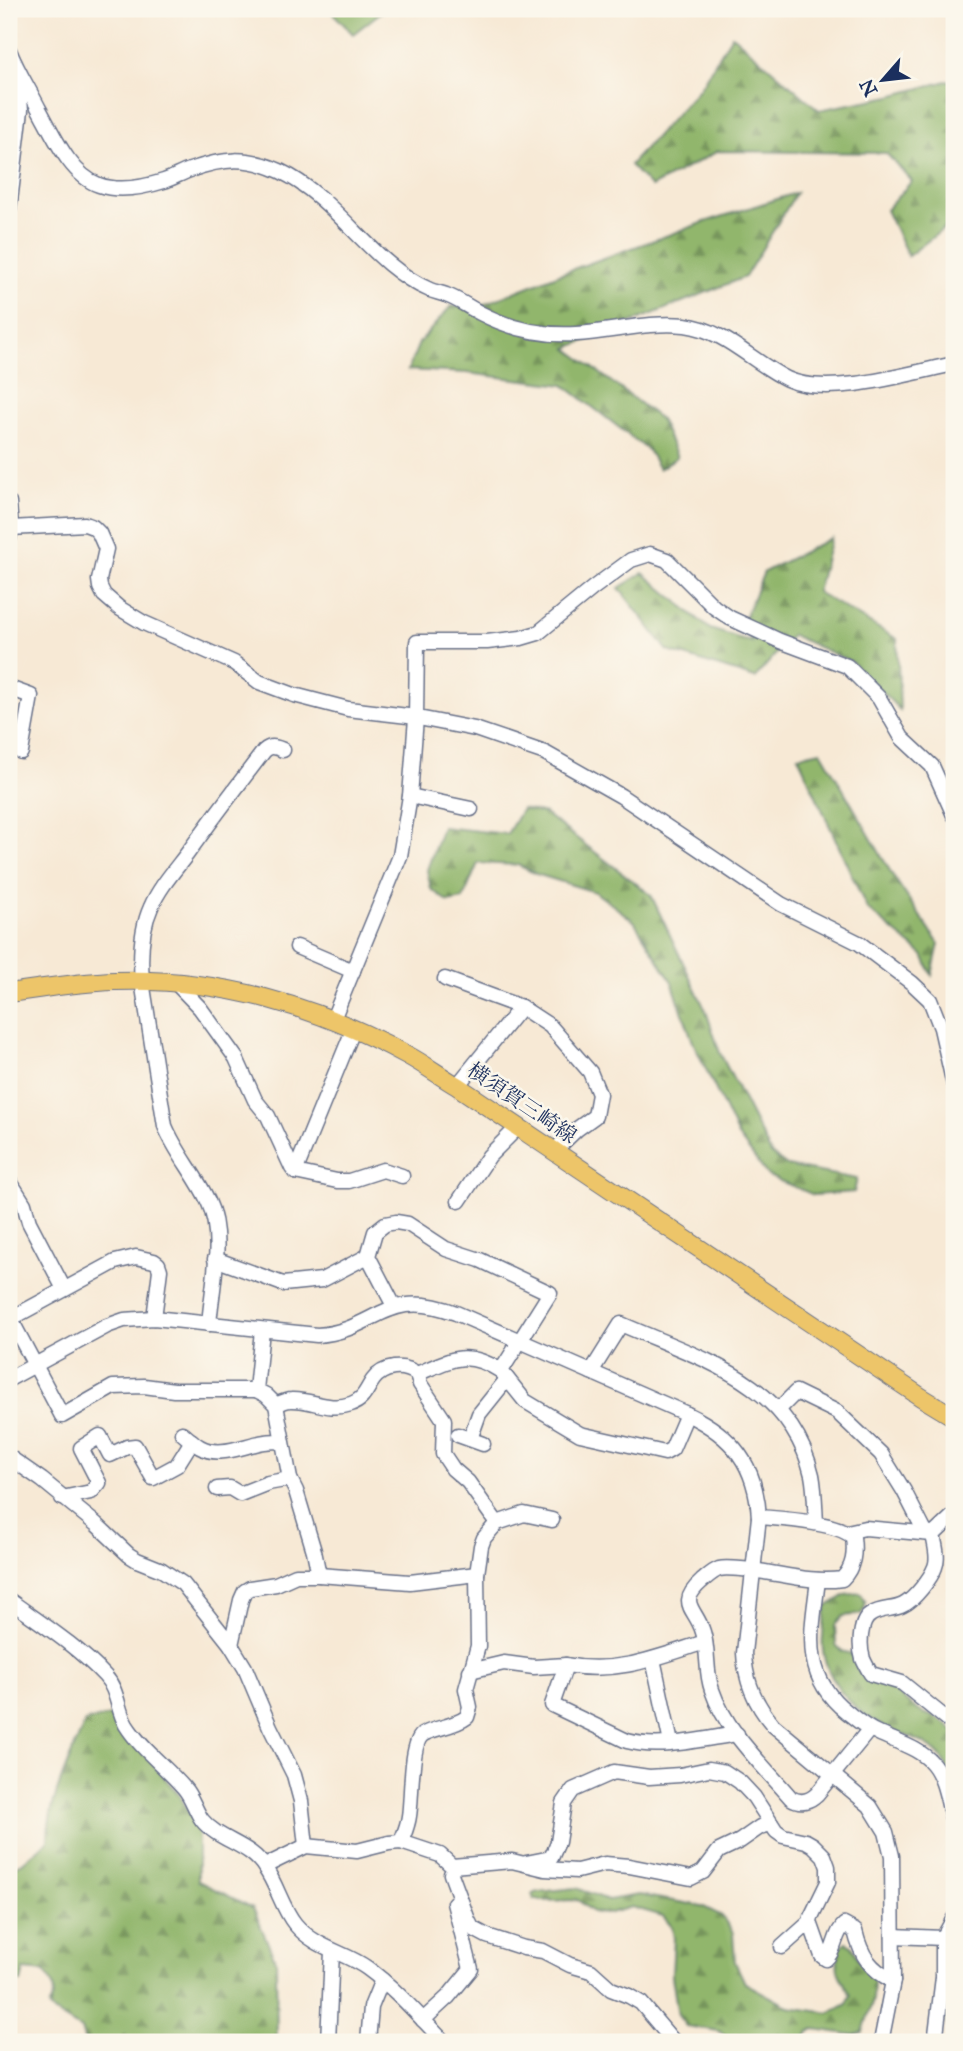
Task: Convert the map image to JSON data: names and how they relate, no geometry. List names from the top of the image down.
{
  "streets": {
    "main road": ["横須賀三崎線"]
  },
  "north": "bottom left"
}
